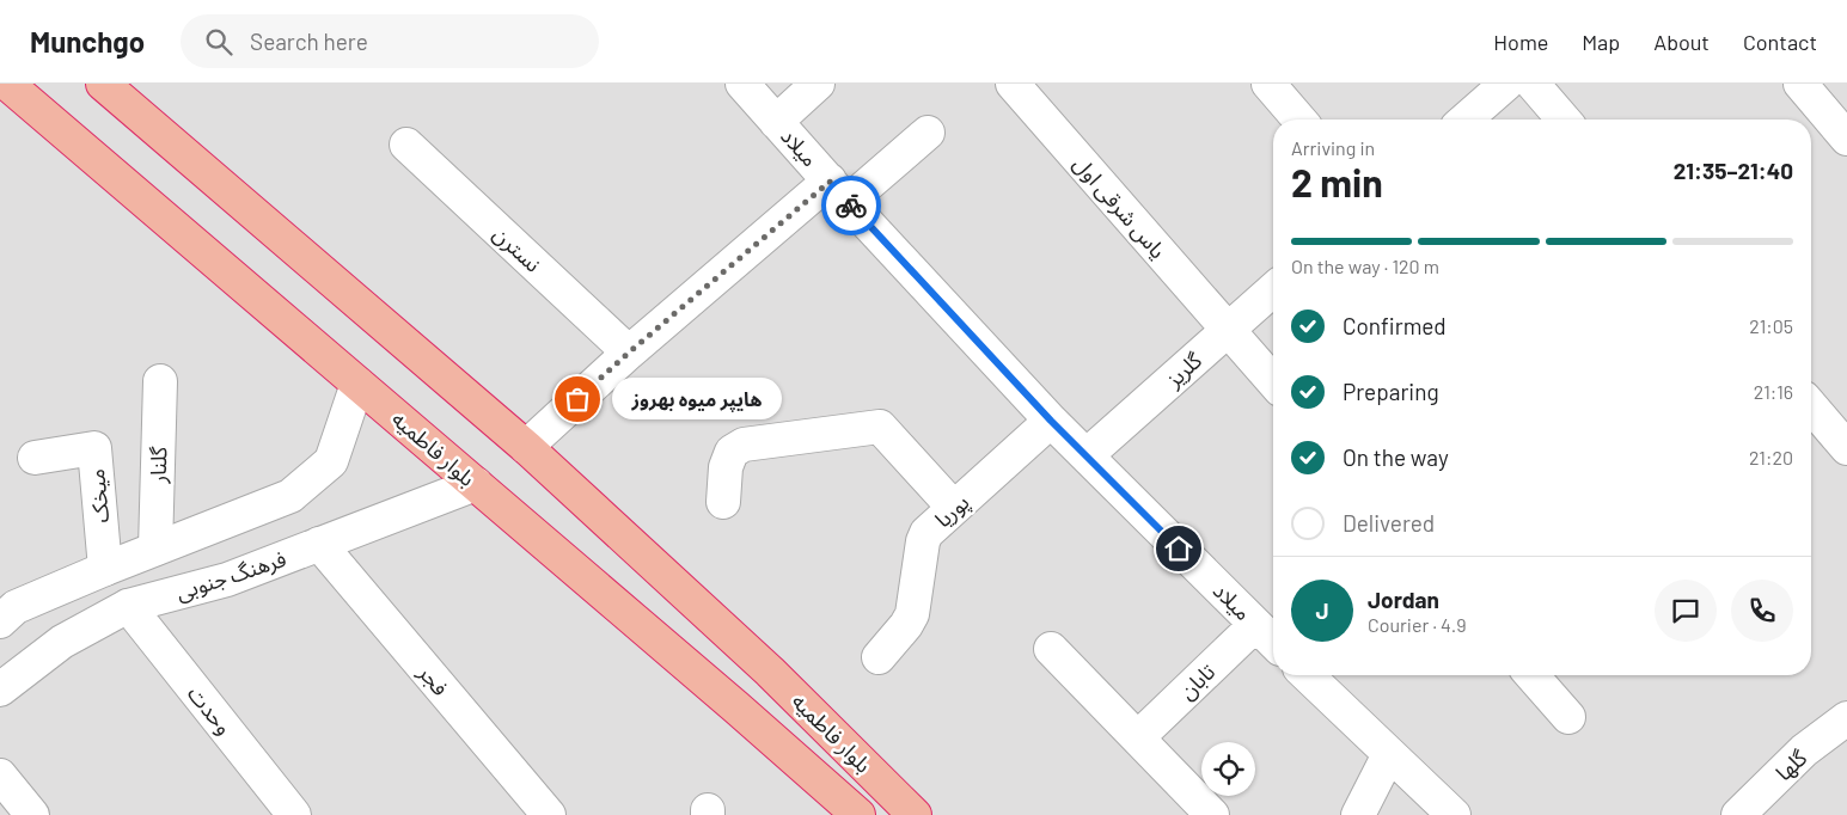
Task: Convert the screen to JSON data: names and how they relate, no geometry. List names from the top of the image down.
{
  "streets": {
    "highway": ["بلوار فاطمیه"],
    "street": [
      "میلاد",
      "یاس شرقی اول",
      "نسترن",
      "گلریز",
      "گلنار",
      "میخک",
      "پوریا",
      "فرهنگ جنوبی",
      "فجر",
      "تابان",
      "وحدت",
      "گلها"
    ]
  },
  "crossings": [
    ["میلاد", "گلریز"],
    ["میلاد", "پوریا"],
    ["میلاد", "تابان"],
    ["یاس شرقی اول", "گلریز"],
    ["بلوار فاطمیه", "فرهنگ جنوبی"],
    ["فرهنگ جنوبی", "فجر"],
    ["فرهنگ جنوبی", "وحدت"]
  ],
  "places": ["هایپر میوه بهروز"],
  "page": {
    "header": "Munchgo",
    "search": "Search here",
    "nav": [
      "Home",
      "Map",
      "About",
      "Contact"
    ],
    "heading": ["2 min", "Arriving in", "21:35–21:40"],
    "panel": ["Jordan", "Courier · 4.9"],
    "bar": "On the way · 120 m",
    "list": [
      ["Confirmed", "21:05"],
      ["Preparing", "21:16"],
      ["On the way", "21:20"],
      "Delivered"
    ],
    "bubble": "هایپر میوه بهروز",
    "round": "J"
  }
}
